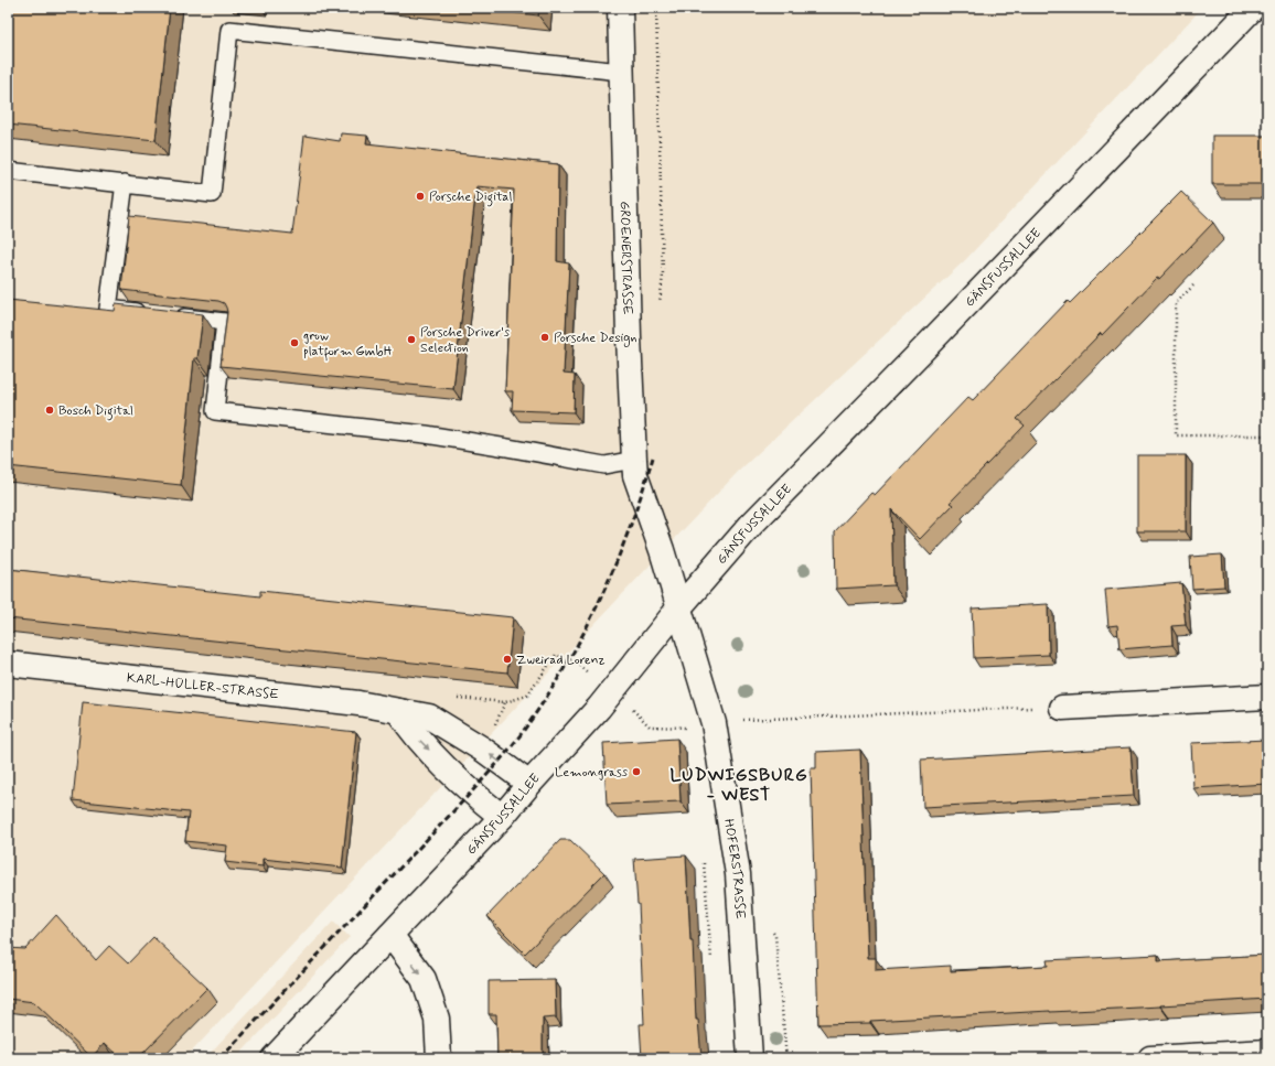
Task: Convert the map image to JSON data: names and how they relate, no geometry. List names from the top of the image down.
{
  "streets": {
    "street": [
      "GROENERSTRASSE",
      "GÄNSFUSSALLEE",
      "KARL-HÜLLER-STRASSE",
      "HOFERSTRASSE"
    ]
  },
  "crossings": [
    ["GROENERSTRASSE", "GÄNSFUSSALLEE"],
    ["GROENERSTRASSE", "HOFERSTRASSE"],
    ["GÄNSFUSSALLEE", "KARL-HÜLLER-STRASSE"],
    ["GÄNSFUSSALLEE", "HOFERSTRASSE"]
  ],
  "districts": ["LUDWIGSBURG - WEST"],
  "places": [
    "Porsche Digital",
    "Porsche Design",
    "Porsche Driver's Selection",
    "grow platform GmbH",
    "Bosch Digital",
    "Zweirad Lorenz",
    "Lemongrass"
  ]
}
